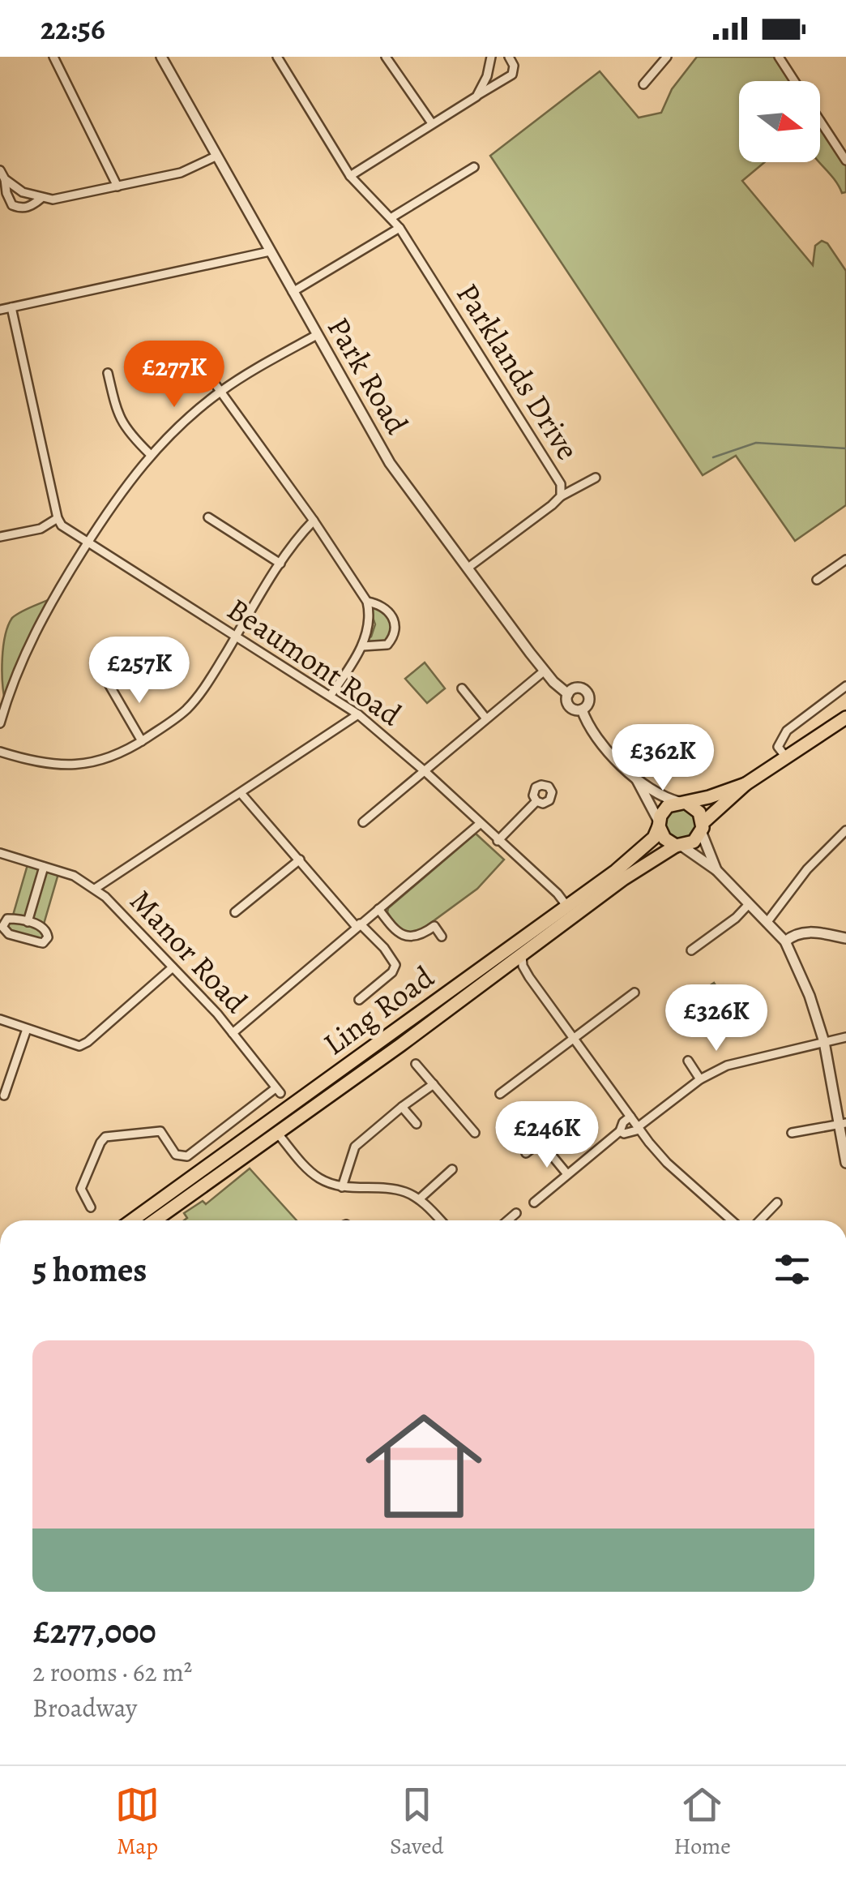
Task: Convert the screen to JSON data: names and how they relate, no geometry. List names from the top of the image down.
{
  "streets": {
    "main road": ["Ling Road"],
    "street": [
      "Parklands Drive",
      "Park Road",
      "Beaumont Road",
      "Manor Road"
    ]
  },
  "crossings": [
    ["Parklands Drive", "Park Road"],
    ["Park Road", "Ling Road"],
    ["Beaumont Road", "Ling Road"]
  ],
  "north": "right",
  "page": {
    "status": "22:56",
    "price": [
      "£277K",
      "£257K",
      "£362K",
      "£326K",
      "£246K"
    ],
    "heading": "5 homes",
    "list": [
      {
        "name": "£277,000",
        "note": "2 rooms · 62 m² · Broadway"
      }
    ],
    "tabs": ["Map", "Saved", "Home"]
  }
}
